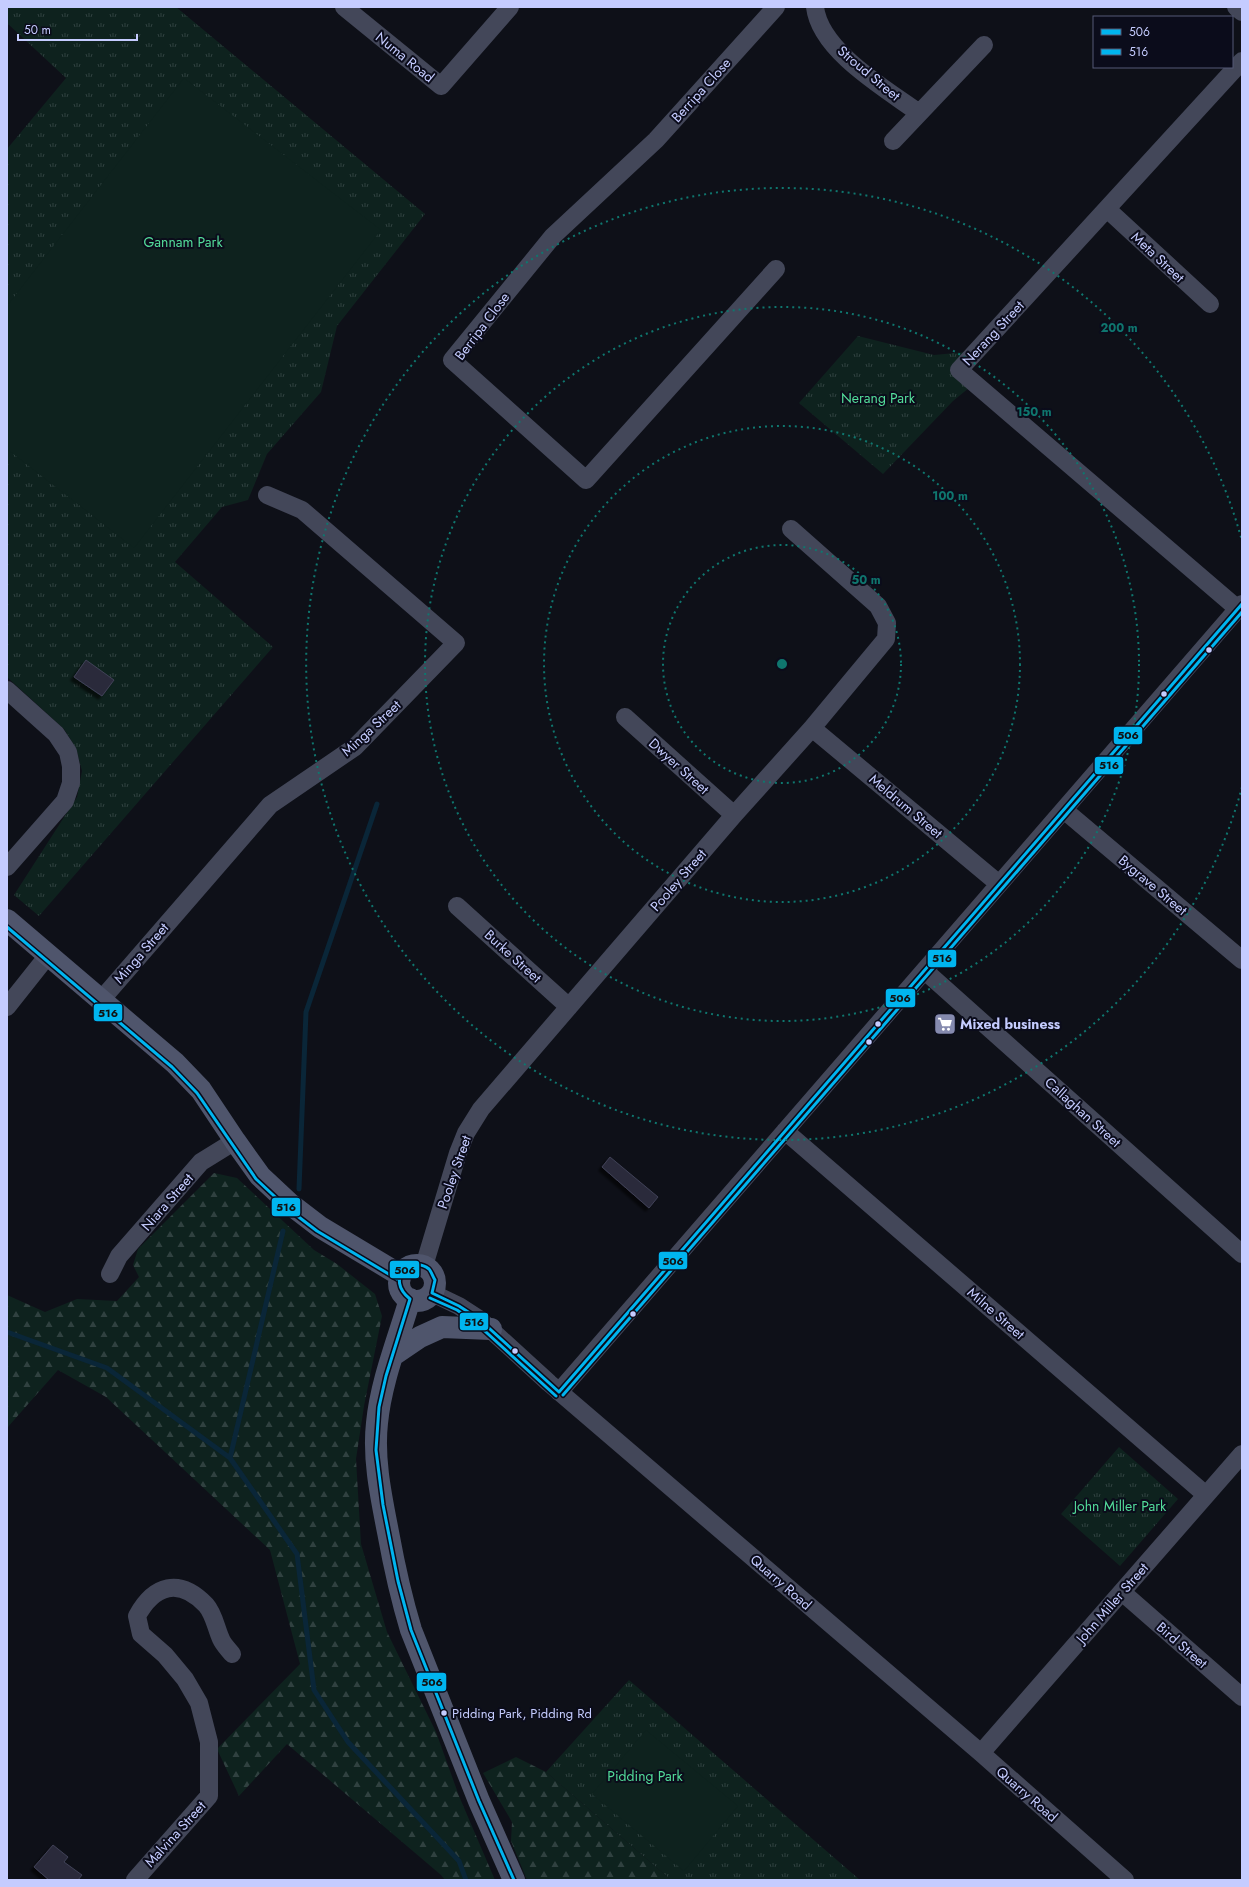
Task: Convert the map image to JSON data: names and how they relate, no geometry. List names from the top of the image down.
{
  "streets": {
    "street": [
      "Numa Road",
      "Stroud Street",
      "Berripa Close",
      "Meta Street",
      "Nerang Street",
      "Minga Street",
      "Dwyer Street",
      "Meldrum Street",
      "Pooley Street",
      "Bygrave Street",
      "Burke Street",
      "Callaghan Street",
      "Niara Street",
      "Milne Street",
      "Quarry Road",
      "John Miller Street",
      "Bird Street",
      "Malvina Street"
    ]
  },
  "crossings": [
    ["Meta Street", "Nerang Street"],
    ["Dwyer Street", "Pooley Street"],
    ["Meldrum Street", "Pooley Street"],
    ["Pooley Street", "Burke Street"],
    ["Pooley Street", "Quarry Road"],
    ["Milne Street", "John Miller Street"],
    ["Quarry Road", "John Miller Street"],
    ["John Miller Street", "Bird Street"]
  ],
  "parks": [
    "Gannam Park",
    "Nerang Park",
    "John Miller Park",
    "Pidding Park"
  ],
  "places": {
    "supermarket": ["Mixed business"],
    "other": ["Pidding Park, Pidding Rd"]
  },
  "lines": ["transit line 506", "transit line 516"],
  "legend": ["506", "516"],
  "scale_bar": "50 m",
  "rings": [
    "200 m",
    "150 m",
    "100 m",
    "50 m"
  ]
}
